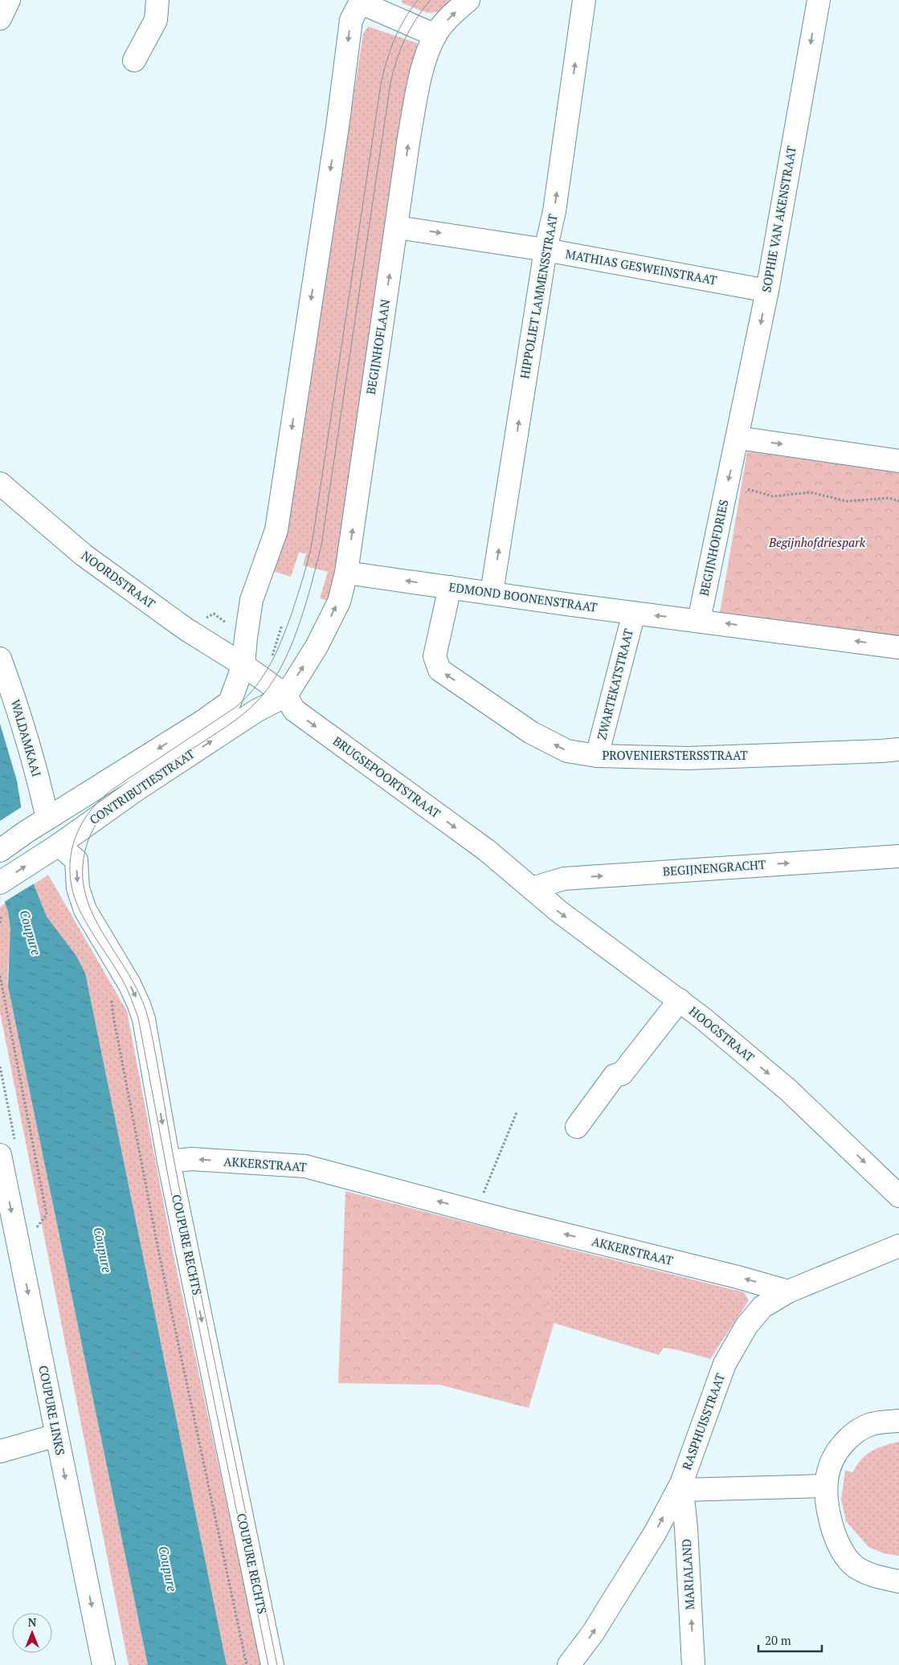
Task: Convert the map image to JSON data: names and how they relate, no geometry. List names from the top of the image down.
{
  "streets": {
    "street": [
      "SOPHIE VAN AKENSTRAAT",
      "MATHIAS GESWEINSTRAAT",
      "HIPPOLIET LAMMENSSTRAAT",
      "BEGIJNHOFLAAN",
      "BEGIJNHOFDRIES",
      "NOORDSTRAAT",
      "EDMOND BOONENSTRAAT",
      "ZWARTEKATSTRAAT",
      "WALDAMKAAI",
      "PROVENIERSTERSSTRAAT",
      "BRUGSEPOORTSTRAAT",
      "CONTRIBUTIESTRAAT",
      "BEGIJNENGRACHT",
      "HOOGSTRAAT",
      "AKKERSTRAAT",
      "COUPURE RECHTS",
      "COUPURE LINKS",
      "RASPHUISSTRAAT",
      "MARIALAND"
    ]
  },
  "crossings": [
    ["SOPHIE VAN AKENSTRAAT", "MATHIAS GESWEINSTRAAT"],
    ["SOPHIE VAN AKENSTRAAT", "BEGIJNHOFDRIES"],
    ["MATHIAS GESWEINSTRAAT", "HIPPOLIET LAMMENSSTRAAT"],
    ["MATHIAS GESWEINSTRAAT", "BEGIJNHOFLAAN"],
    ["HIPPOLIET LAMMENSSTRAAT", "EDMOND BOONENSTRAAT"],
    ["BEGIJNHOFLAAN", "EDMOND BOONENSTRAAT"],
    ["BEGIJNHOFLAAN", "BRUGSEPOORTSTRAAT"],
    ["BEGIJNHOFLAAN", "CONTRIBUTIESTRAAT"],
    ["BEGIJNHOFDRIES", "EDMOND BOONENSTRAAT"],
    ["NOORDSTRAAT", "BRUGSEPOORTSTRAAT"],
    ["NOORDSTRAAT", "CONTRIBUTIESTRAAT"],
    ["EDMOND BOONENSTRAAT", "ZWARTEKATSTRAAT"],
    ["EDMOND BOONENSTRAAT", "PROVENIERSTERSSTRAAT"],
    ["ZWARTEKATSTRAAT", "PROVENIERSTERSSTRAAT"],
    ["WALDAMKAAI", "CONTRIBUTIESTRAAT"],
    ["BRUGSEPOORTSTRAAT", "CONTRIBUTIESTRAAT"],
    ["BRUGSEPOORTSTRAAT", "BEGIJNENGRACHT"],
    ["BRUGSEPOORTSTRAAT", "HOOGSTRAAT"],
    ["CONTRIBUTIESTRAAT", "COUPURE RECHTS"],
    ["BEGIJNENGRACHT", "HOOGSTRAAT"],
    ["AKKERSTRAAT", "COUPURE RECHTS"],
    ["AKKERSTRAAT", "RASPHUISSTRAAT"],
    ["RASPHUISSTRAAT", "MARIALAND"]
  ],
  "one_way": [
    "SOPHIE VAN AKENSTRAAT",
    "MATHIAS GESWEINSTRAAT",
    "HIPPOLIET LAMMENSSTRAAT",
    "EDMOND BOONENSTRAAT",
    "PROVENIERSTERSSTRAAT",
    "BRUGSEPOORTSTRAAT",
    "BEGIJNENGRACHT",
    "HOOGSTRAAT",
    "AKKERSTRAAT",
    "COUPURE RECHTS",
    "COUPURE LINKS",
    "RASPHUISSTRAAT",
    "MARIALAND"
  ],
  "water": ["Coupure"],
  "parks": ["Begijnhofdriespark"],
  "scale_bar": "20 m",
  "north": "top"
}
